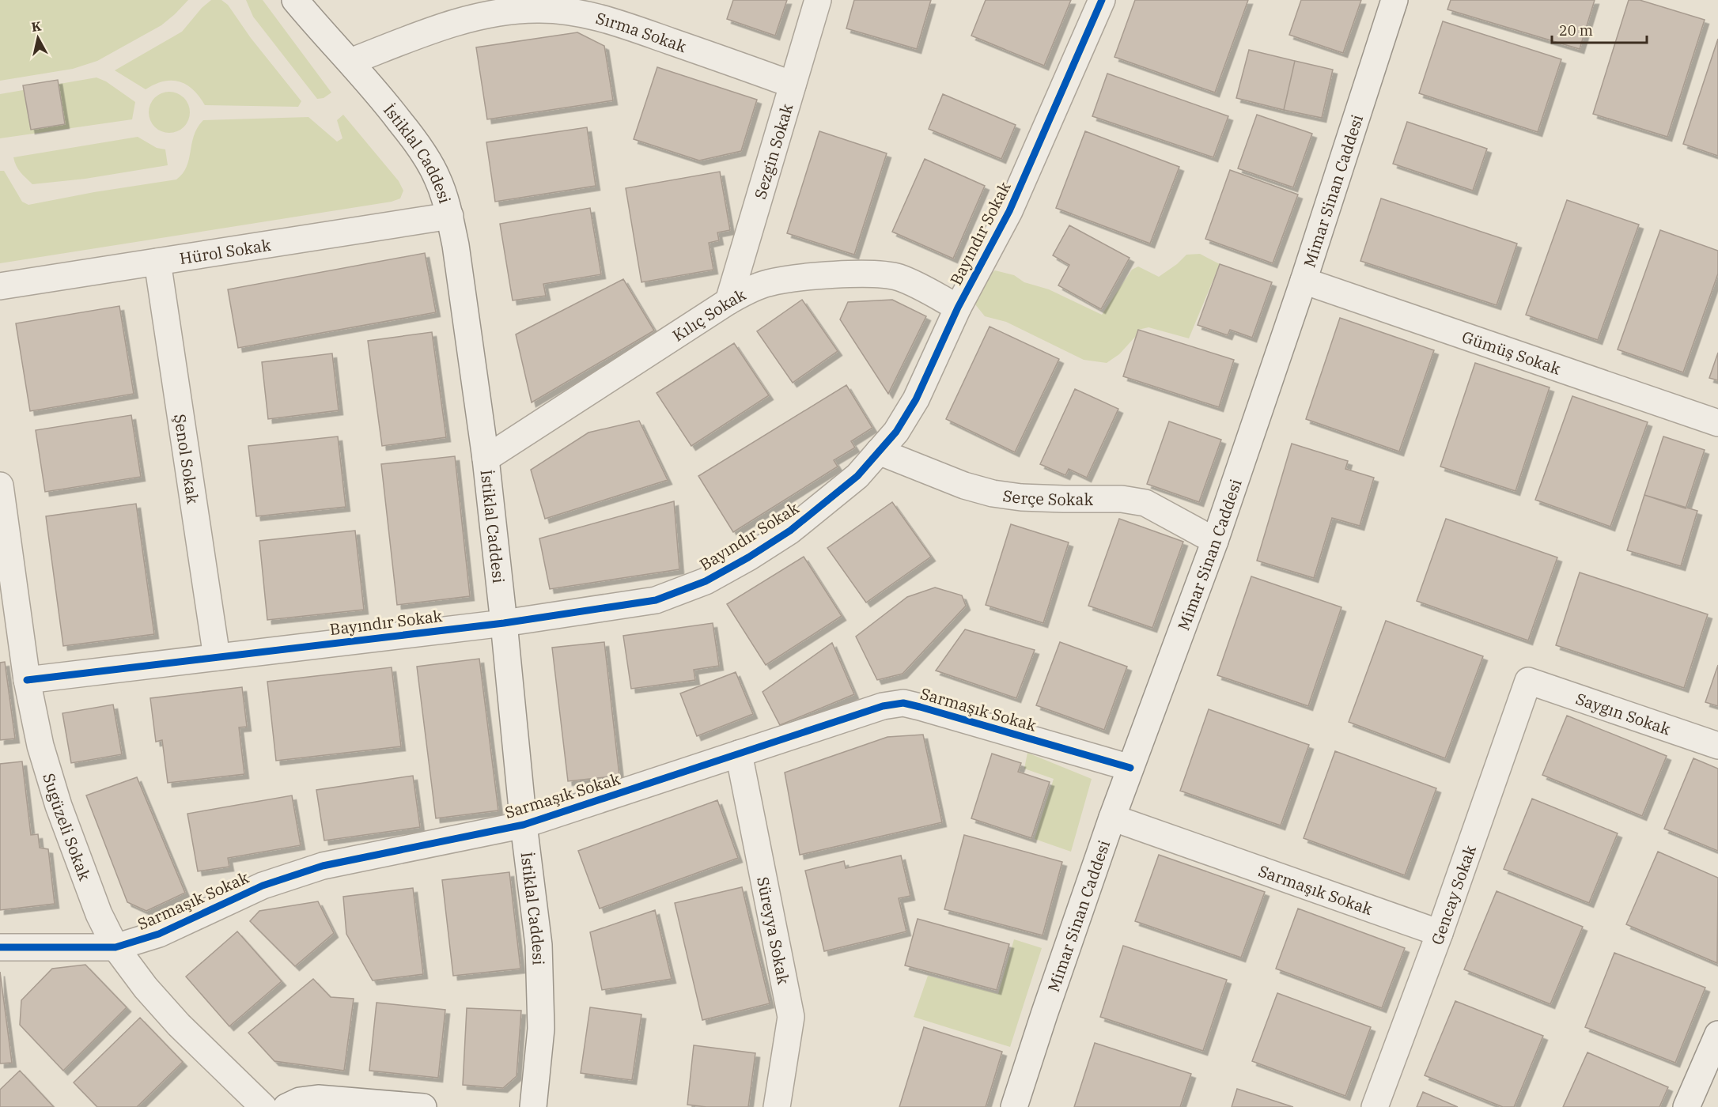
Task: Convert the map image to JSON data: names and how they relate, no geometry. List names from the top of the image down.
{
  "streets": {
    "street": [
      "Sırma Sokak",
      "Sezgin Sokak",
      "İstiklal Caddesi",
      "Mimar Sinan Caddesi",
      "Bayındır Sokak",
      "Hürol Sokak",
      "Kılıç Sokak",
      "Gümüş Sokak",
      "Şenol Sokak",
      "Serçe Sokak",
      "Sarmaşık Sokak",
      "Saygın Sokak",
      "Sugüzeli Sokak",
      "Gencay Sokak",
      "Süreyya Sokak"
    ]
  },
  "crossings": [
    ["Sırma Sokak", "Sezgin Sokak"],
    ["Sırma Sokak", "İstiklal Caddesi"],
    ["Sezgin Sokak", "Kılıç Sokak"],
    ["İstiklal Caddesi", "Bayındır Sokak"],
    ["İstiklal Caddesi", "Hürol Sokak"],
    ["İstiklal Caddesi", "Kılıç Sokak"],
    ["İstiklal Caddesi", "Sarmaşık Sokak"],
    ["Mimar Sinan Caddesi", "Gümüş Sokak"],
    ["Mimar Sinan Caddesi", "Serçe Sokak"],
    ["Mimar Sinan Caddesi", "Sarmaşık Sokak"],
    ["Bayındır Sokak", "Kılıç Sokak"],
    ["Bayındır Sokak", "Şenol Sokak"],
    ["Bayındır Sokak", "Serçe Sokak"],
    ["Bayındır Sokak", "Sugüzeli Sokak"],
    ["Hürol Sokak", "Şenol Sokak"],
    ["Sarmaşık Sokak", "Sugüzeli Sokak"],
    ["Sarmaşık Sokak", "Gencay Sokak"],
    ["Sarmaşık Sokak", "Süreyya Sokak"],
    ["Saygın Sokak", "Gencay Sokak"]
  ],
  "scale_bar": "20 m",
  "north": "top"
}
